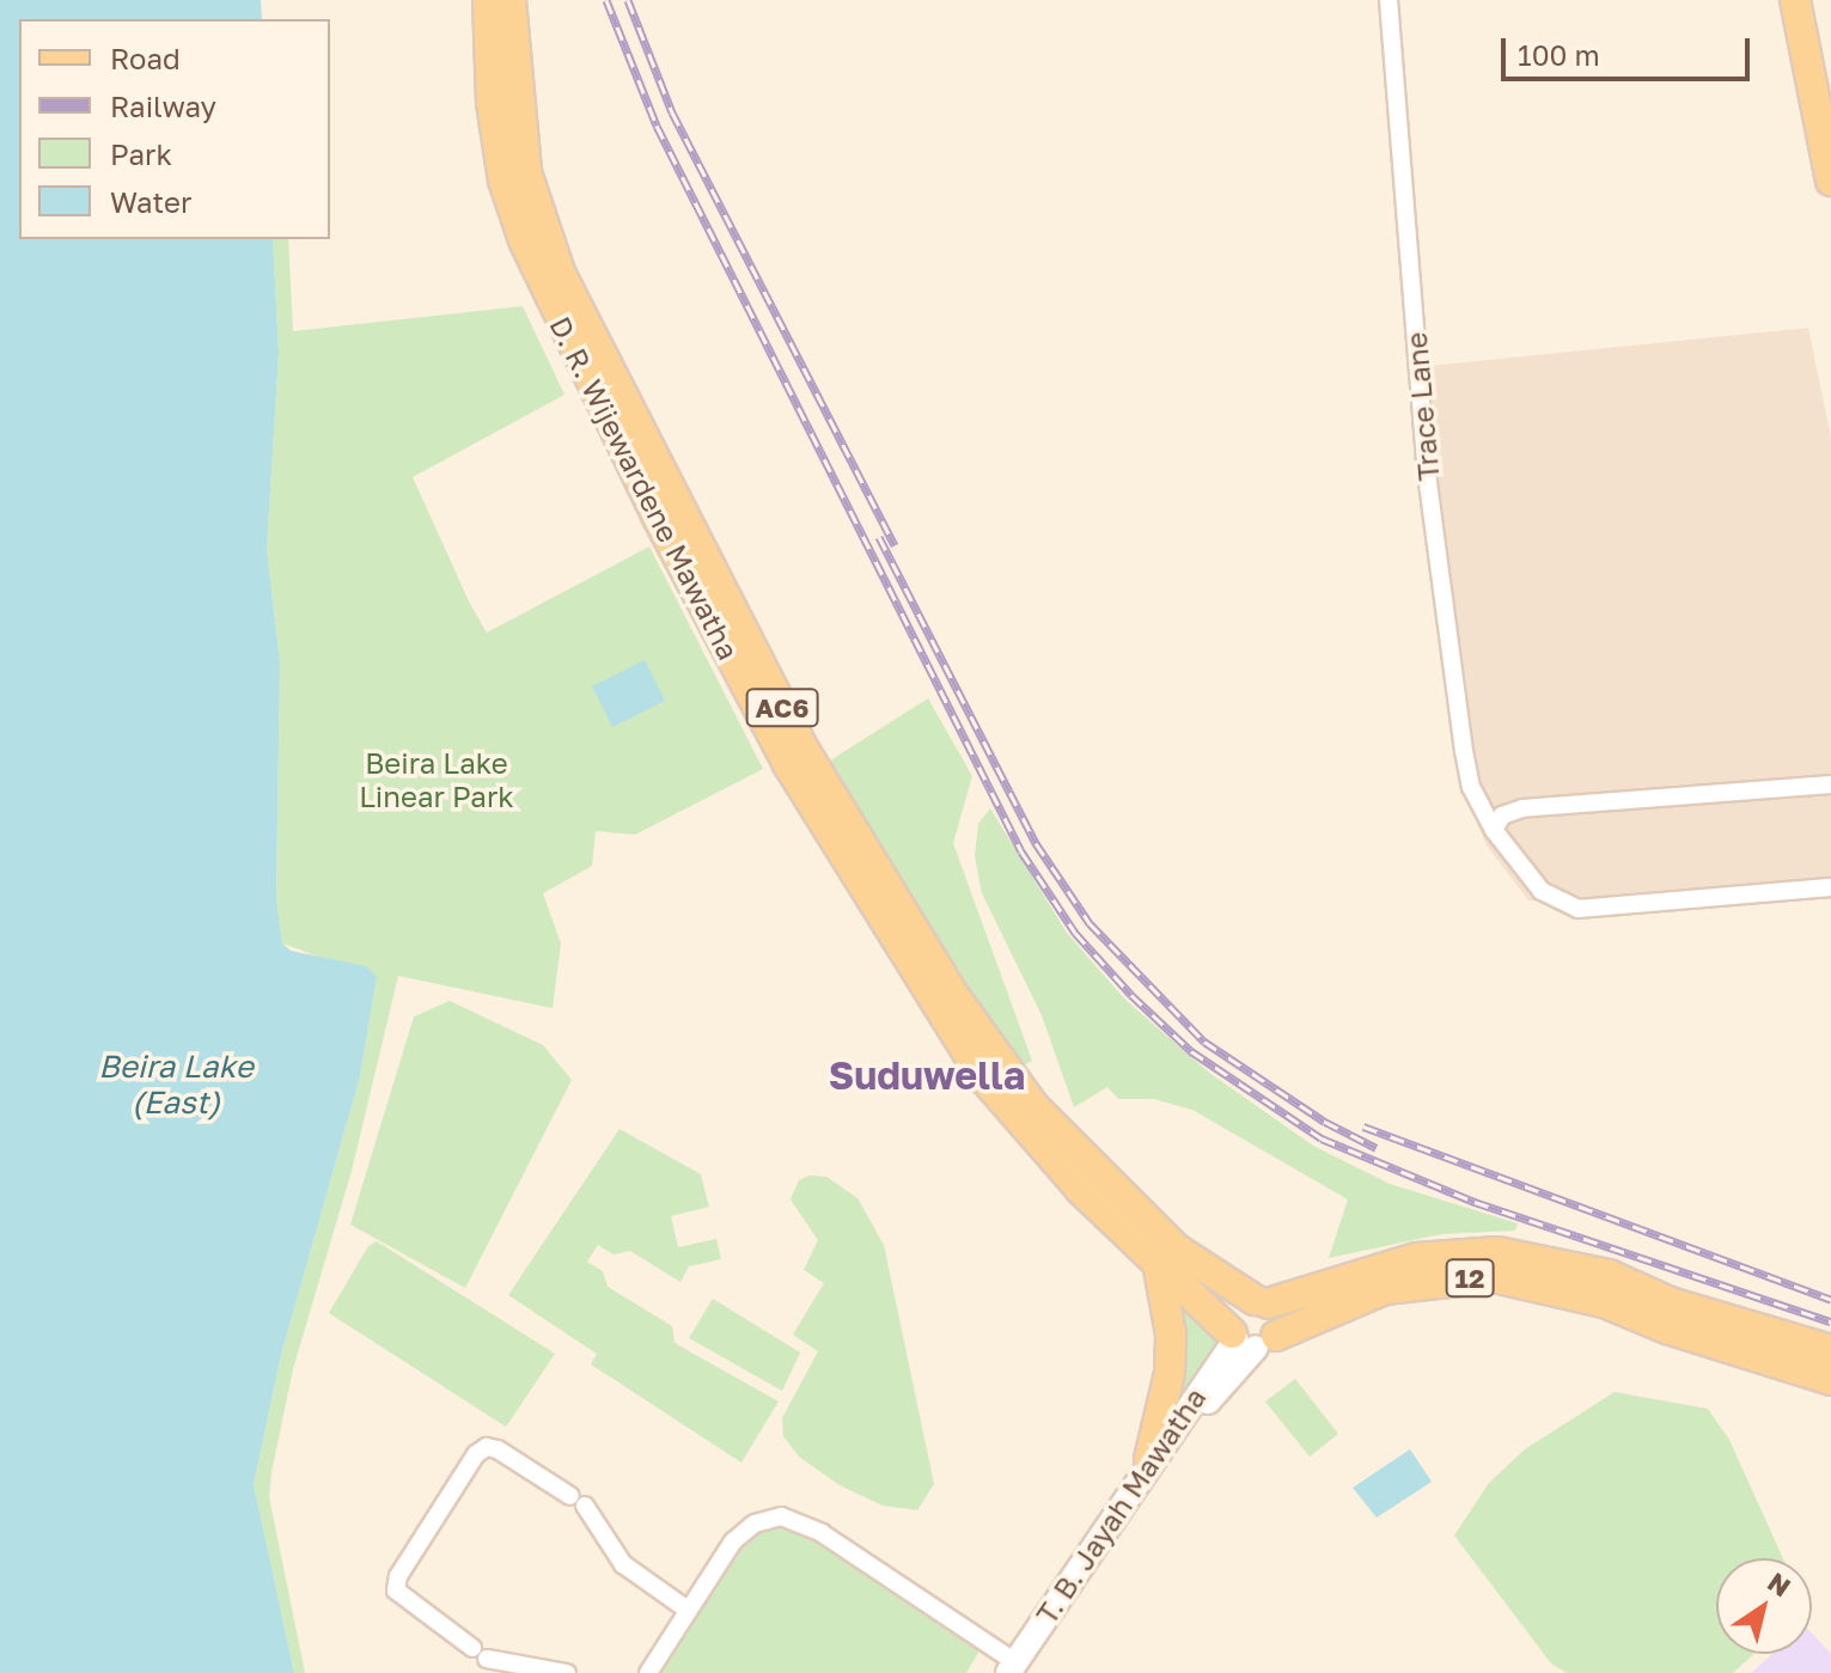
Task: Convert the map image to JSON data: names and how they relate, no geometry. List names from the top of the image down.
{
  "streets": {
    "main road": [
      "D. R. Wijewardene Mawatha",
      "AC6",
      "12",
      "T. B. Jayah Mawatha"
    ],
    "street": ["Trace Lane"]
  },
  "crossings": [
    ["D. R. Wijewardene Mawatha", "T. B. Jayah Mawatha"]
  ],
  "districts": ["Suduwella"],
  "water": ["Beira Lake (East)"],
  "parks": ["Beira Lake Linear Park"],
  "legend": [
    "Road",
    "Railway",
    "Park",
    "Water"
  ],
  "scale_bar": "100 m",
  "north": "top right"
}
